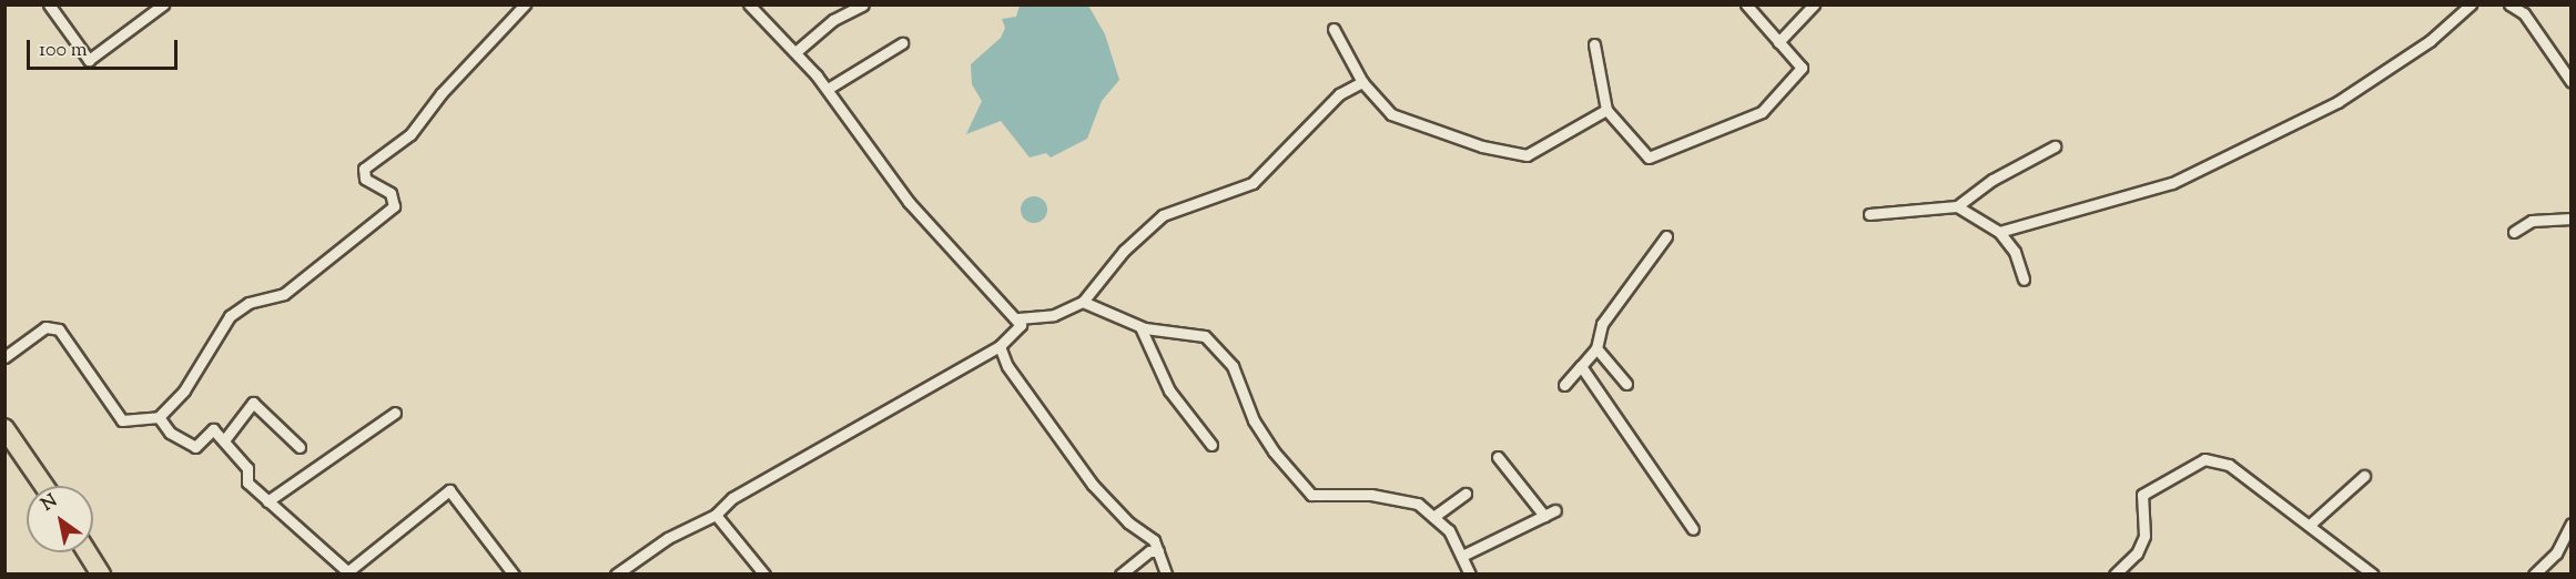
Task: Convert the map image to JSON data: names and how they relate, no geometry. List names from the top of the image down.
{
  "scale_bar": "100 m",
  "north": "top left"
}
